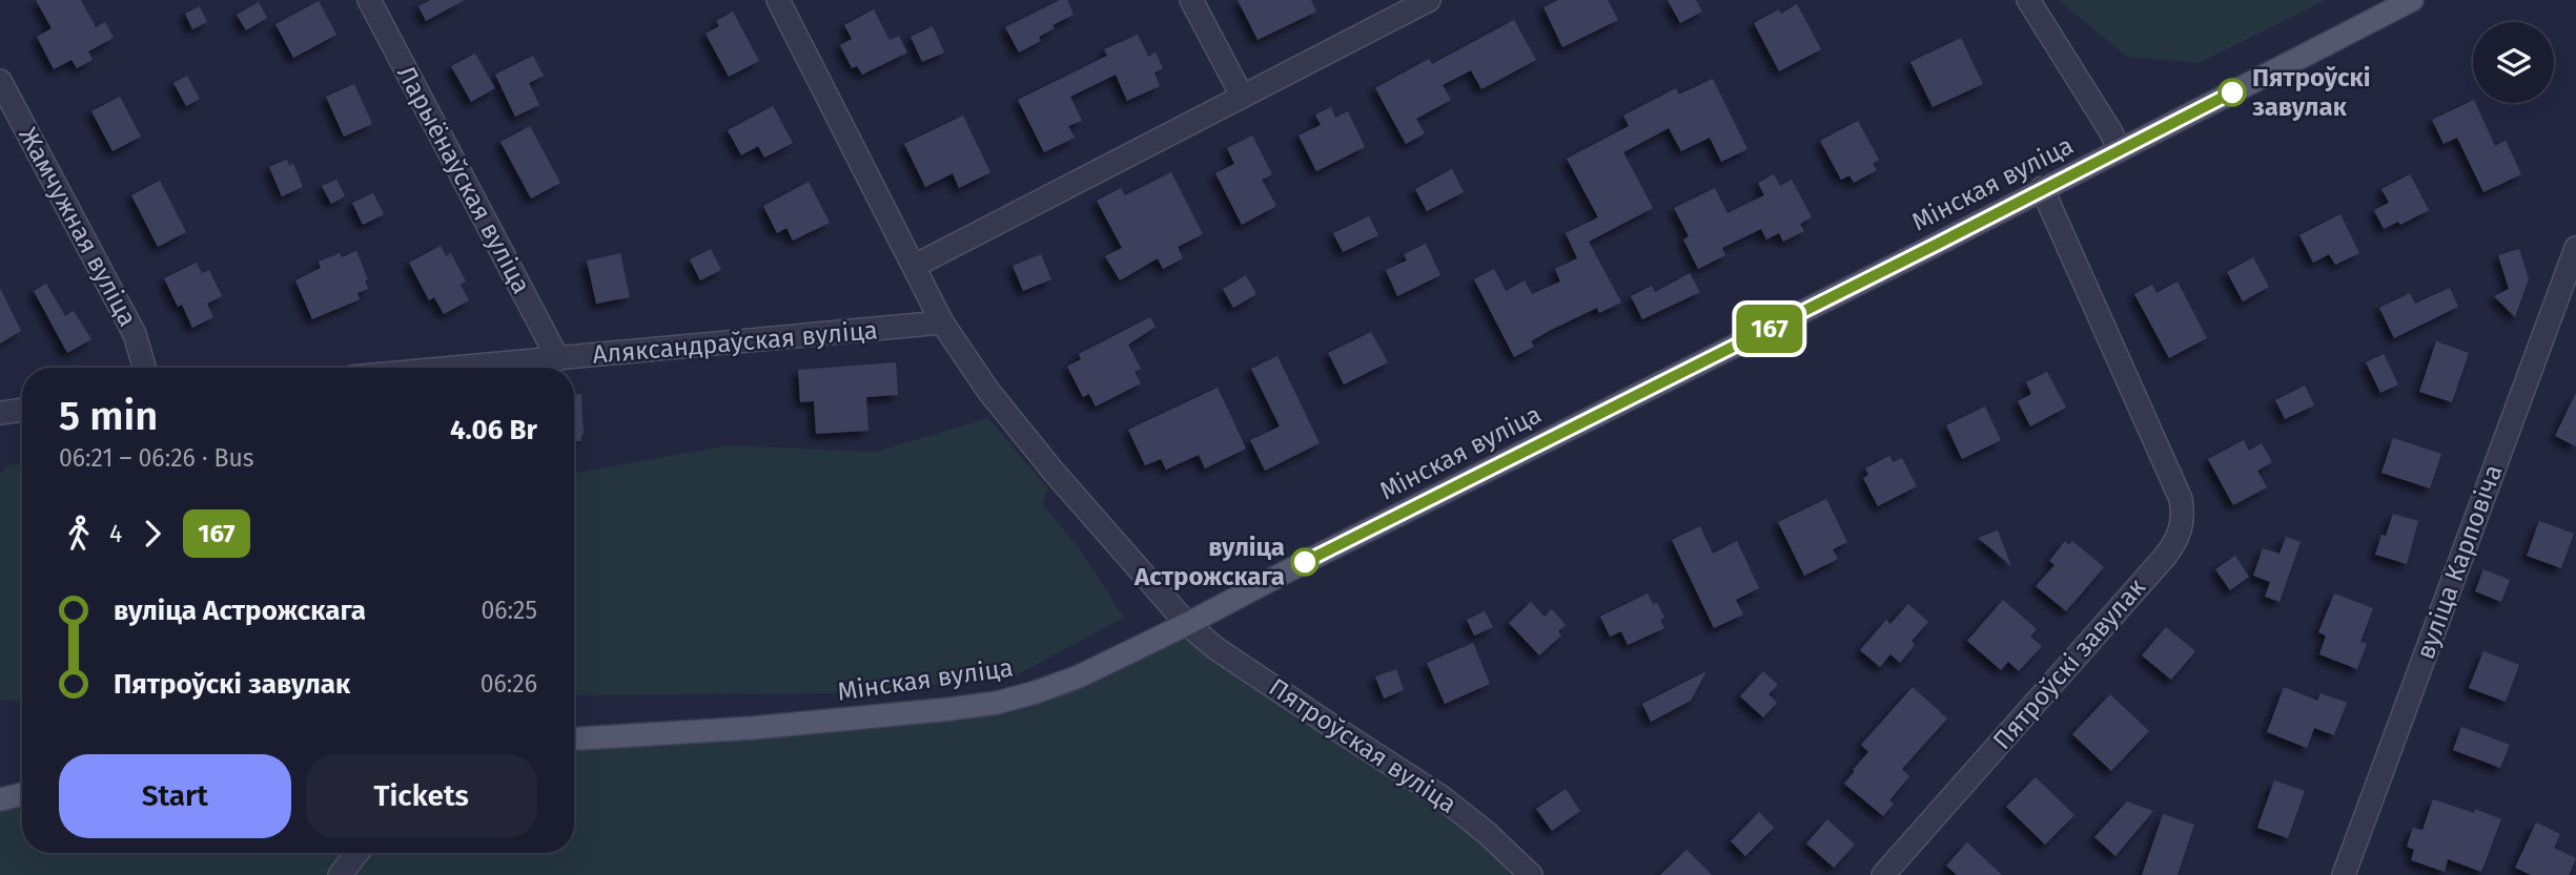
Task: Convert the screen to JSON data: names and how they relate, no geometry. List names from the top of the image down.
{
  "streets": {
    "main road": ["Мінская вуліца"],
    "street": [
      "Ларыёнаўская вуліца",
      "Жамчужная вуліца",
      "Аляксандраўская вуліца",
      "вуліца Карповіча",
      "Пятроўскі завулак",
      "Пятроўская вуліца"
    ]
  },
  "crossings": [
    ["Ларыёнаўская вуліца", "Аляксандраўская вуліца"],
    ["Мінская вуліца", "Пятроўскі завулак"],
    ["Мінская вуліца", "Пятроўская вуліца"],
    ["Аляксандраўская вуліца", "Пятроўская вуліца"]
  ],
  "places": ["Пятроўскі завулак", "вуліца Астрожскага"],
  "lines": ["bus line 167"],
  "page": {
    "on_map": "167",
    "heading": ["5 min", "06:21 – 06:26 · Bus", "4.06 Br"],
    "legs": ["4", "167"],
    "list": [
      {
        "name": "вуліца Астрожскага",
        "value": "06:25"
      },
      {
        "name": "Пятроўскі завулак",
        "value": "06:26"
      }
    ],
    "buttons": ["Start", "Tickets"]
  }
}
